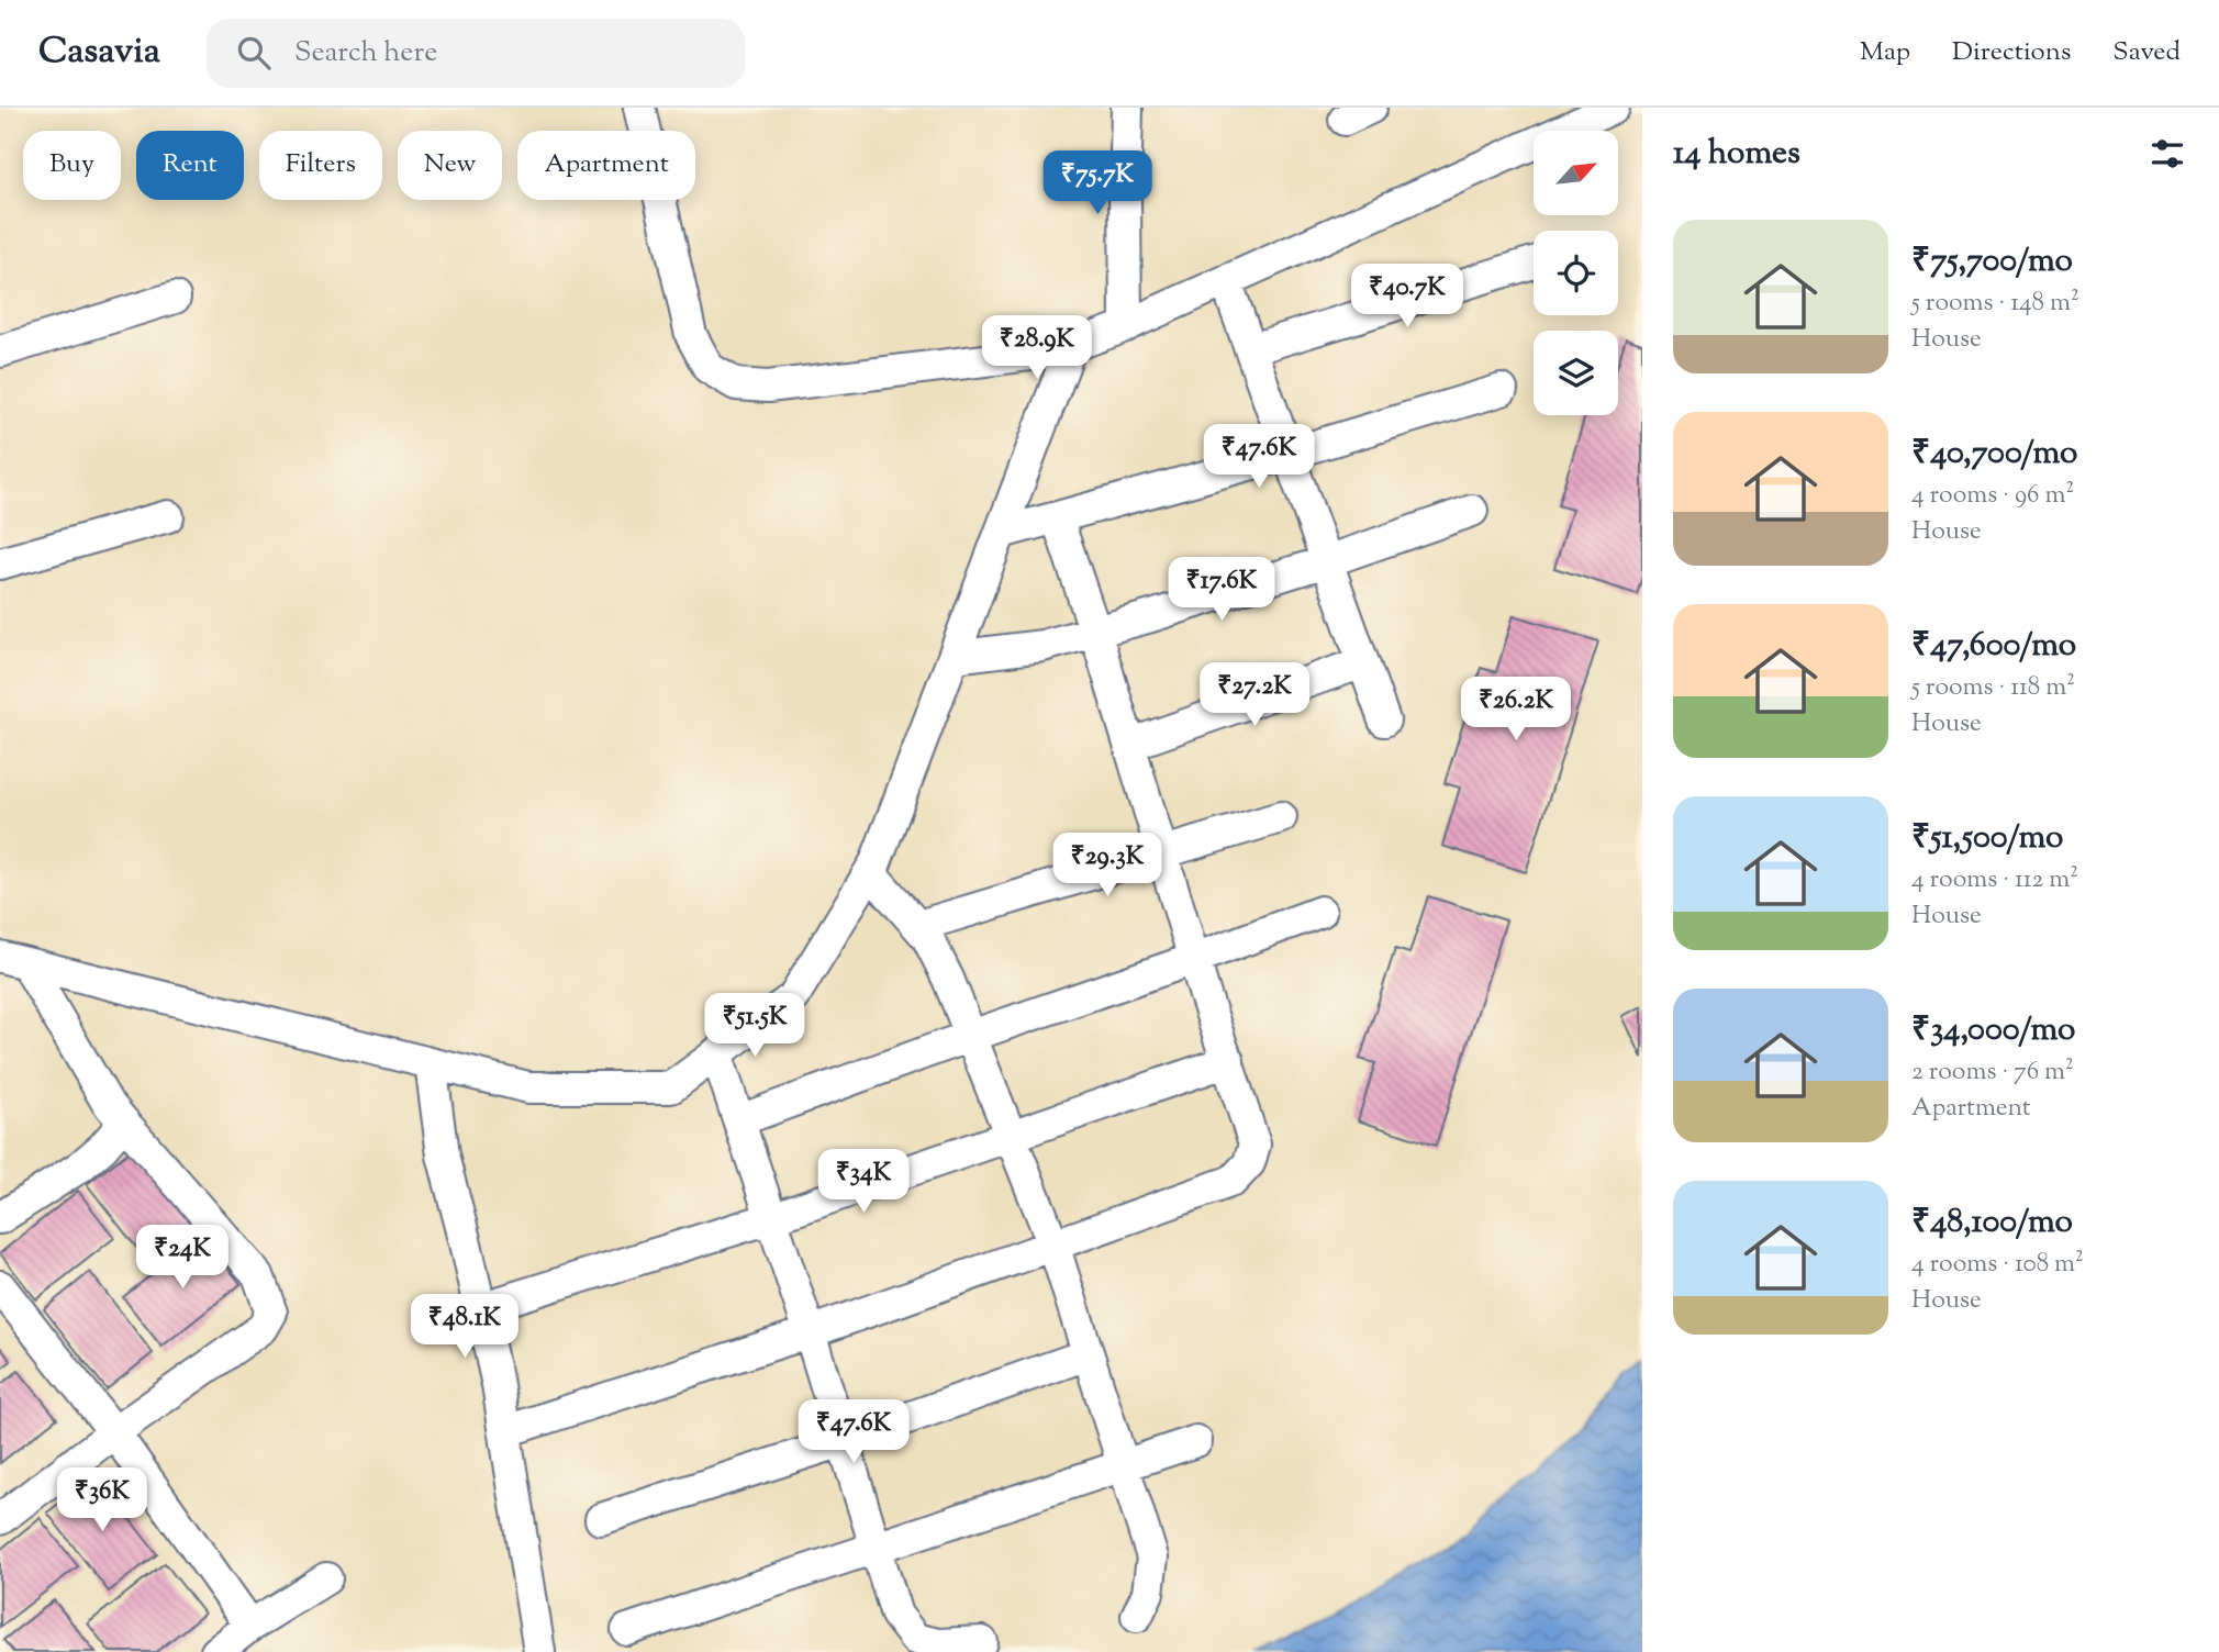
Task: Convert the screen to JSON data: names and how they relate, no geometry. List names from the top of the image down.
{
  "north": "top right",
  "page": {
    "header": "Casavia",
    "search": "Search here",
    "nav": ["Map", "Directions", "Saved"],
    "heading": "14 homes",
    "chip": [
      "Buy",
      "Rent",
      "Filters",
      "New",
      "Apartment"
    ],
    "price": [
      "₹75.7K",
      "₹40.7K",
      "₹28.9K",
      "₹47.6K",
      "₹17.6K",
      "₹27.2K",
      "₹26.2K",
      "₹29.3K",
      "₹51.5K",
      "₹34K",
      "₹24K",
      "₹48.1K",
      "₹47.6K",
      "₹36K"
    ],
    "list": [
      {
        "name": "₹75,700/mo",
        "note": "5 rooms · 148 m² · House"
      },
      {
        "name": "₹40,700/mo",
        "note": "4 rooms · 96 m² · House"
      },
      {
        "name": "₹47,600/mo",
        "note": "5 rooms · 118 m² · House"
      },
      {
        "name": "₹51,500/mo",
        "note": "4 rooms · 112 m² · House"
      },
      {
        "name": "₹34,000/mo",
        "note": "2 rooms · 76 m² · Apartment"
      },
      {
        "name": "₹48,100/mo",
        "note": "4 rooms · 108 m² · House"
      }
    ]
  }
}
